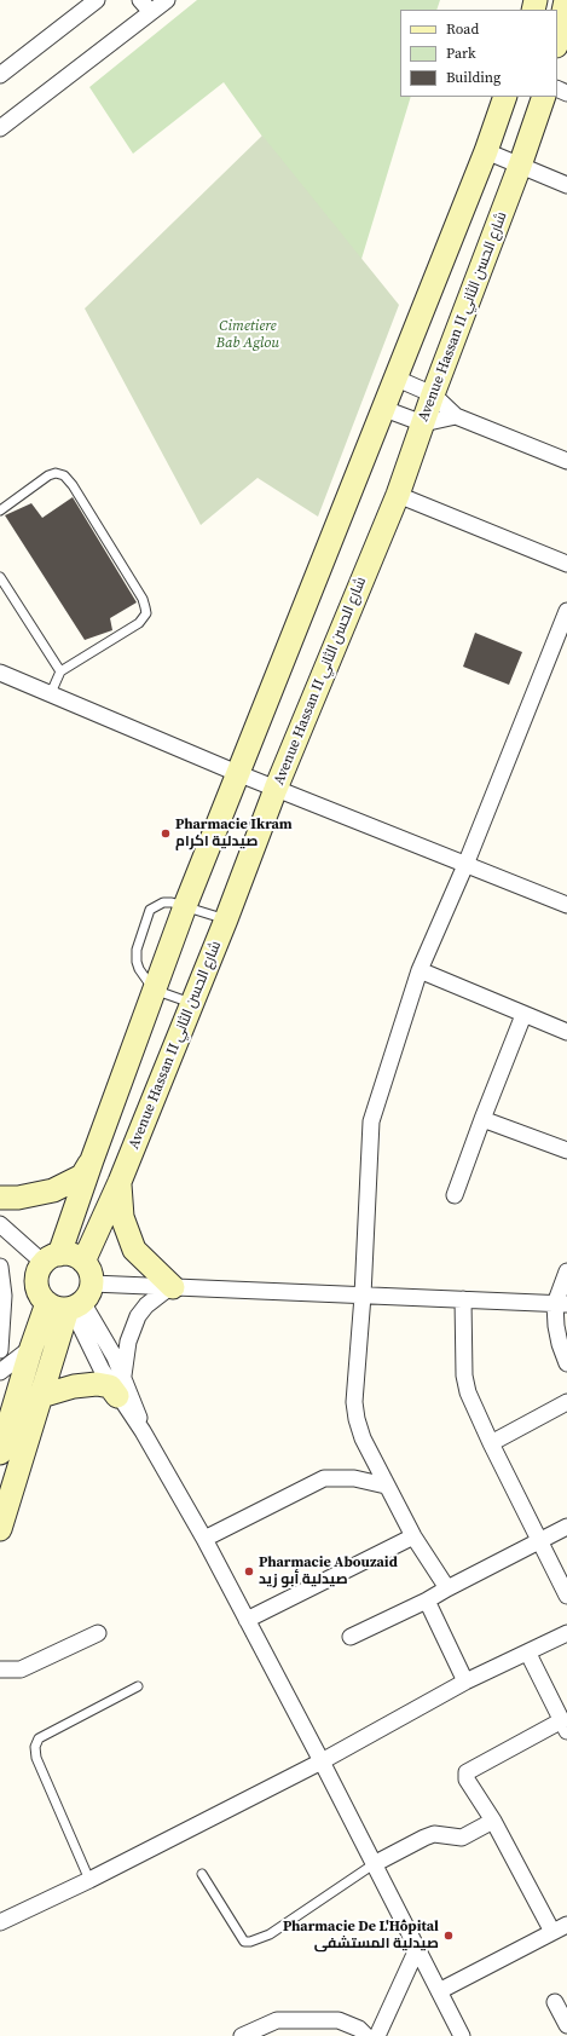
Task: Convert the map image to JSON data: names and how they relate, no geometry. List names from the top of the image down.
{
  "streets": {
    "street": ["Avenue Hassan II شارع الحسن الثاني"]
  },
  "parks": ["Cimetiere Bab Aglou"],
  "places": ["Pharmacie Ikram صيدلية اكرام", "Pharmacie Abouzaid صيدلية أبو زيد", "Pharmacie De L'Hôpital صيدلية المستشفى"],
  "legend": ["Road", "Park", "Building"]
}
